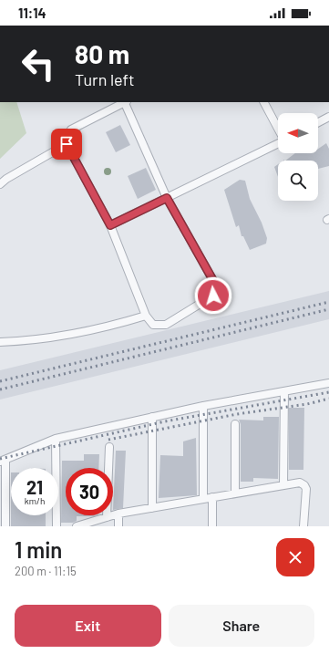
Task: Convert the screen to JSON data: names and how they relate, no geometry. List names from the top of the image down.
{
  "north": "left",
  "page": {
    "status": "11:14",
    "turn": ["80 m", "Turn left"],
    "speed": "21 km/h",
    "limit": "30",
    "heading": ["1 min", "200 m · 11:15"],
    "buttons": ["Exit", "Share"]
  }
}
